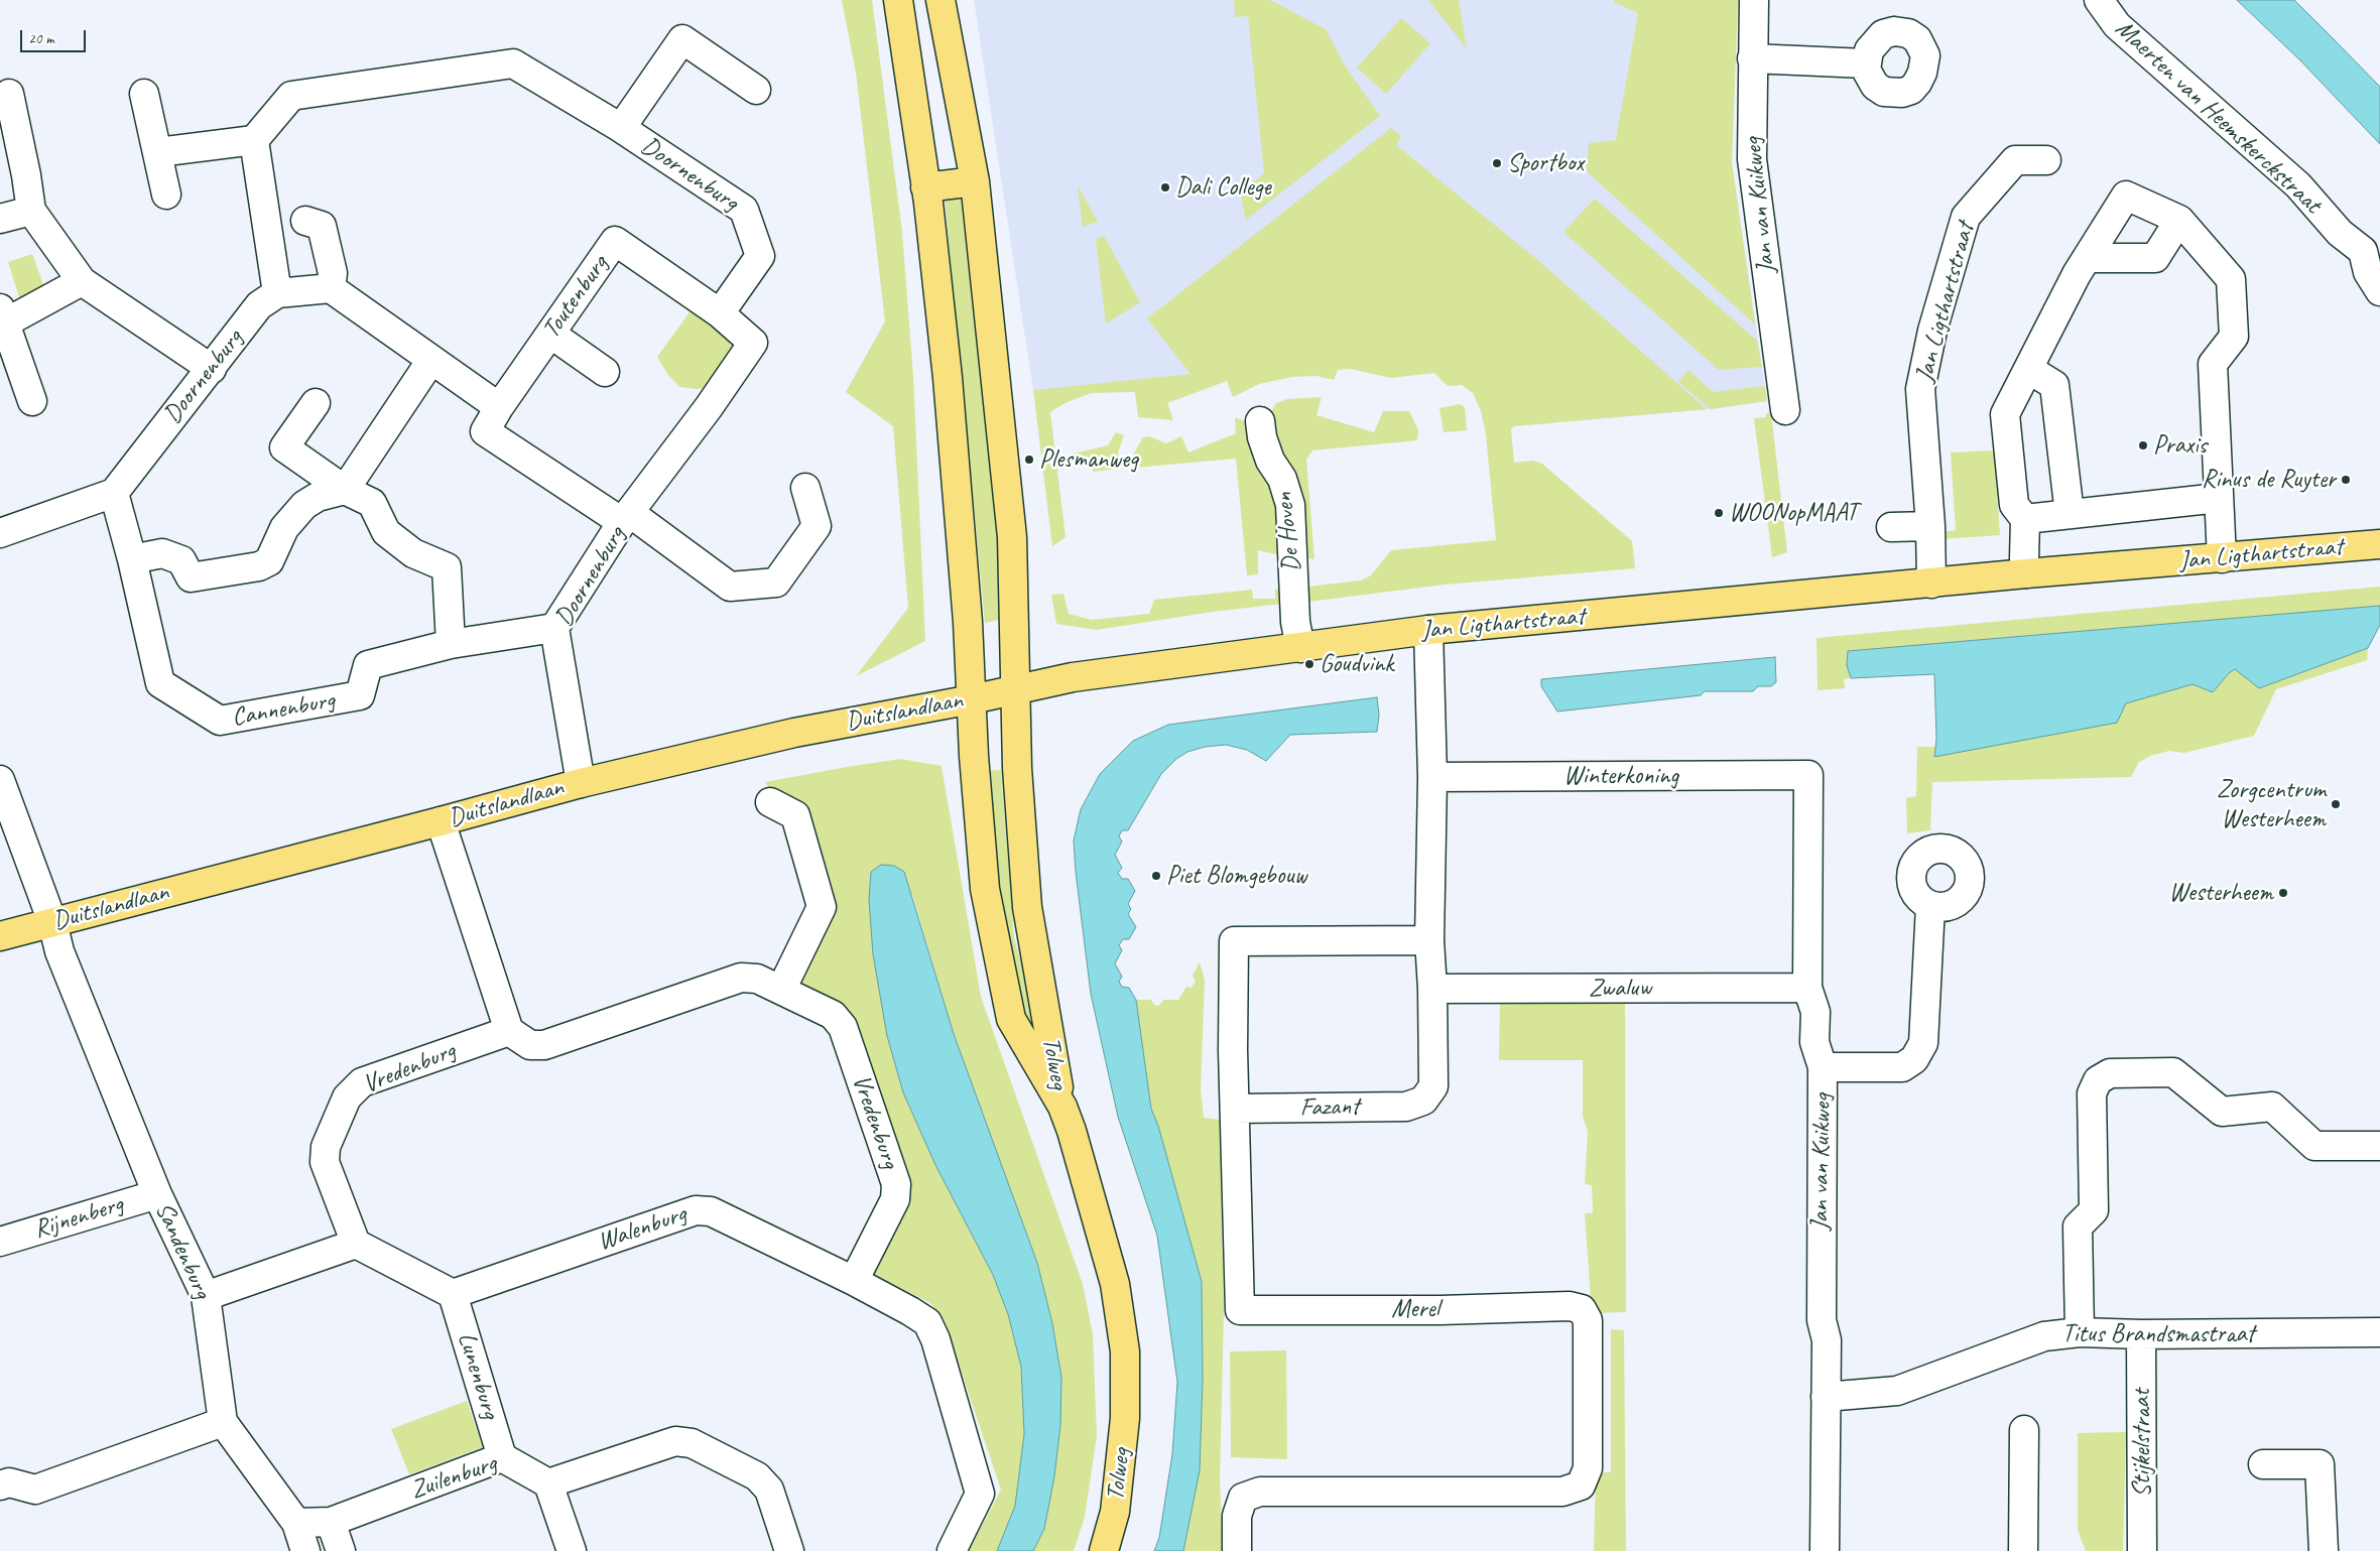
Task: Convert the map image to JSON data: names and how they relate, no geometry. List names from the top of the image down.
{
  "streets": {
    "main road": ["Jan Ligthartstraat", "Duitslandlaan", "Tolweg"],
    "street": [
      "Maerten van Heemskerckstraat",
      "Doornenburg",
      "Jan van Kuikweg",
      "Toutenburg",
      "De Hoven",
      "Cannenburg",
      "Winterkoning",
      "Zwaluw",
      "Vredenburg",
      "Fazant",
      "Rijnenberg",
      "Walenburg",
      "Sandenburg",
      "Merel",
      "Titus Brandsmastraat",
      "Lunenburg",
      "Stijkelstraat",
      "Zuilenburg"
    ]
  },
  "crossings": [
    ["Doornenburg", "Toutenburg"],
    ["Doornenburg", "Cannenburg"],
    ["Doornenburg", "Duitslandlaan"],
    ["Jan van Kuikweg", "Winterkoning"],
    ["Jan van Kuikweg", "Zwaluw"],
    ["Jan van Kuikweg", "Titus Brandsmastraat"],
    ["Jan Ligthartstraat", "De Hoven"],
    ["Jan Ligthartstraat", "Duitslandlaan"],
    ["Jan Ligthartstraat", "Tolweg"],
    ["Duitslandlaan", "Tolweg"],
    ["Duitslandlaan", "Sandenburg"],
    ["Zwaluw", "Fazant"],
    ["Vredenburg", "Walenburg"],
    ["Fazant", "Merel"],
    ["Rijnenberg", "Sandenburg"],
    ["Walenburg", "Lunenburg"],
    ["Titus Brandsmastraat", "Stijkelstraat"],
    ["Lunenburg", "Zuilenburg"]
  ],
  "places": [
    "Sportbox",
    "Dali College",
    "Praxis",
    "Plesmanweg",
    "Rinus de Ruyter",
    "WOONopMAAT",
    "Goudvink",
    "Zorgcentrum Westerheem",
    "Piet Blomgebouw",
    "Westerheem"
  ],
  "scale_bar": "20 m"
}
